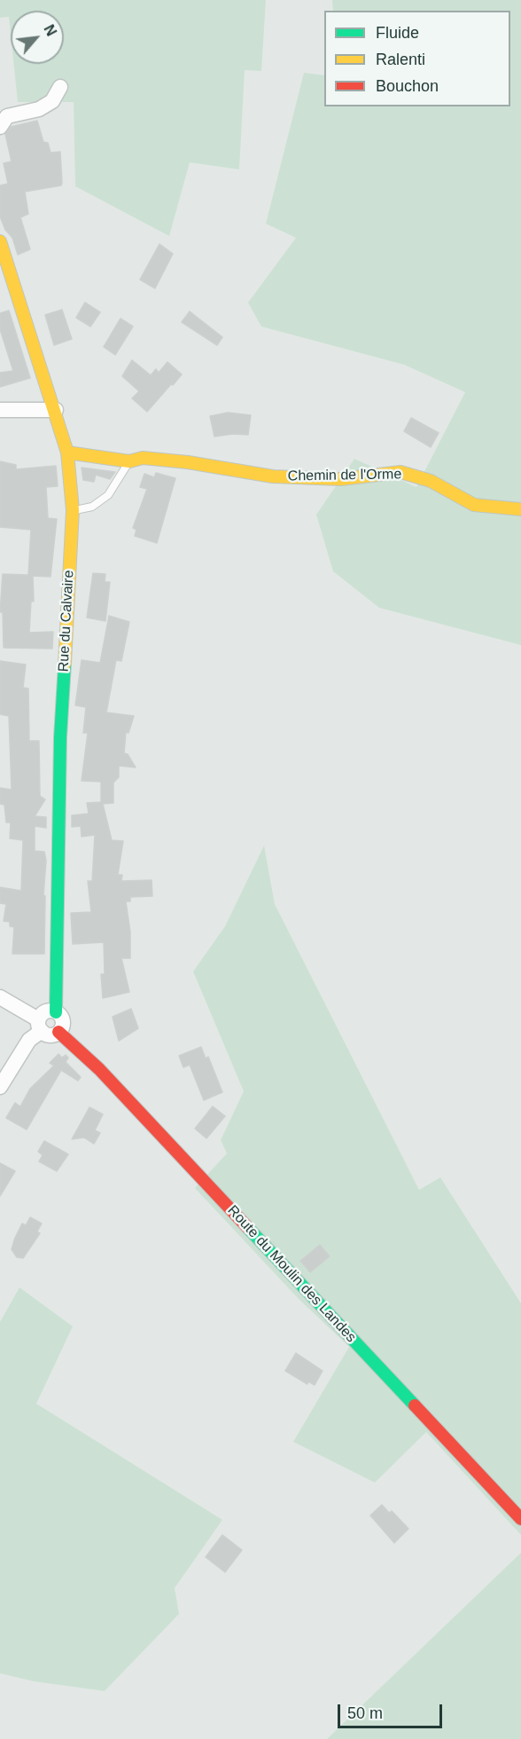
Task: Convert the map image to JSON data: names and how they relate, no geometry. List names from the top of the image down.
{
  "streets": {
    "street": ["Chemin de l'Orme", "Rue du Calvaire", "Route du Moulin des Landes"]
  },
  "crossings": [
    ["Chemin de l'Orme", "Rue du Calvaire"],
    ["Rue du Calvaire", "Route du Moulin des Landes"]
  ],
  "legend": ["Fluide", "Ralenti", "Bouchon"],
  "scale_bar": "50 m",
  "north": "top right"
}
